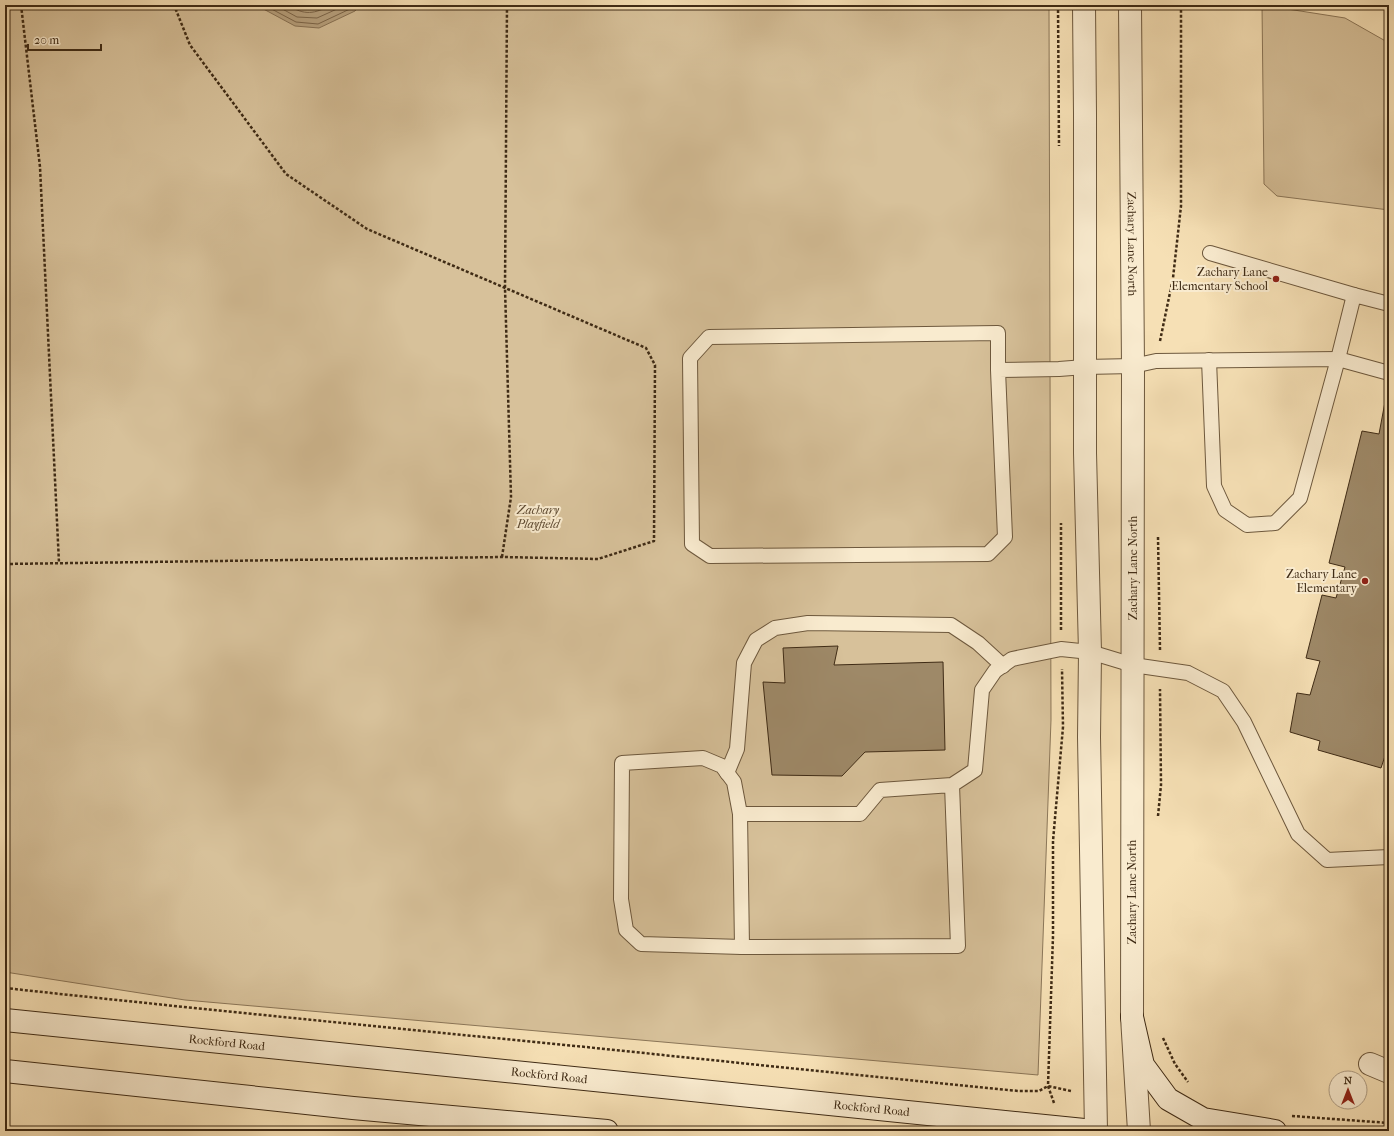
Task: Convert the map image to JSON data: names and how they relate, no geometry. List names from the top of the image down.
{
  "streets": {
    "street": ["Zachary Lane North", "Rockford Road"]
  },
  "parks": ["Zachary Playfield"],
  "places": ["Zachary Lane Elementary School", "Zachary Lane Elementary"],
  "scale_bar": "20 m",
  "north": "top"
}
